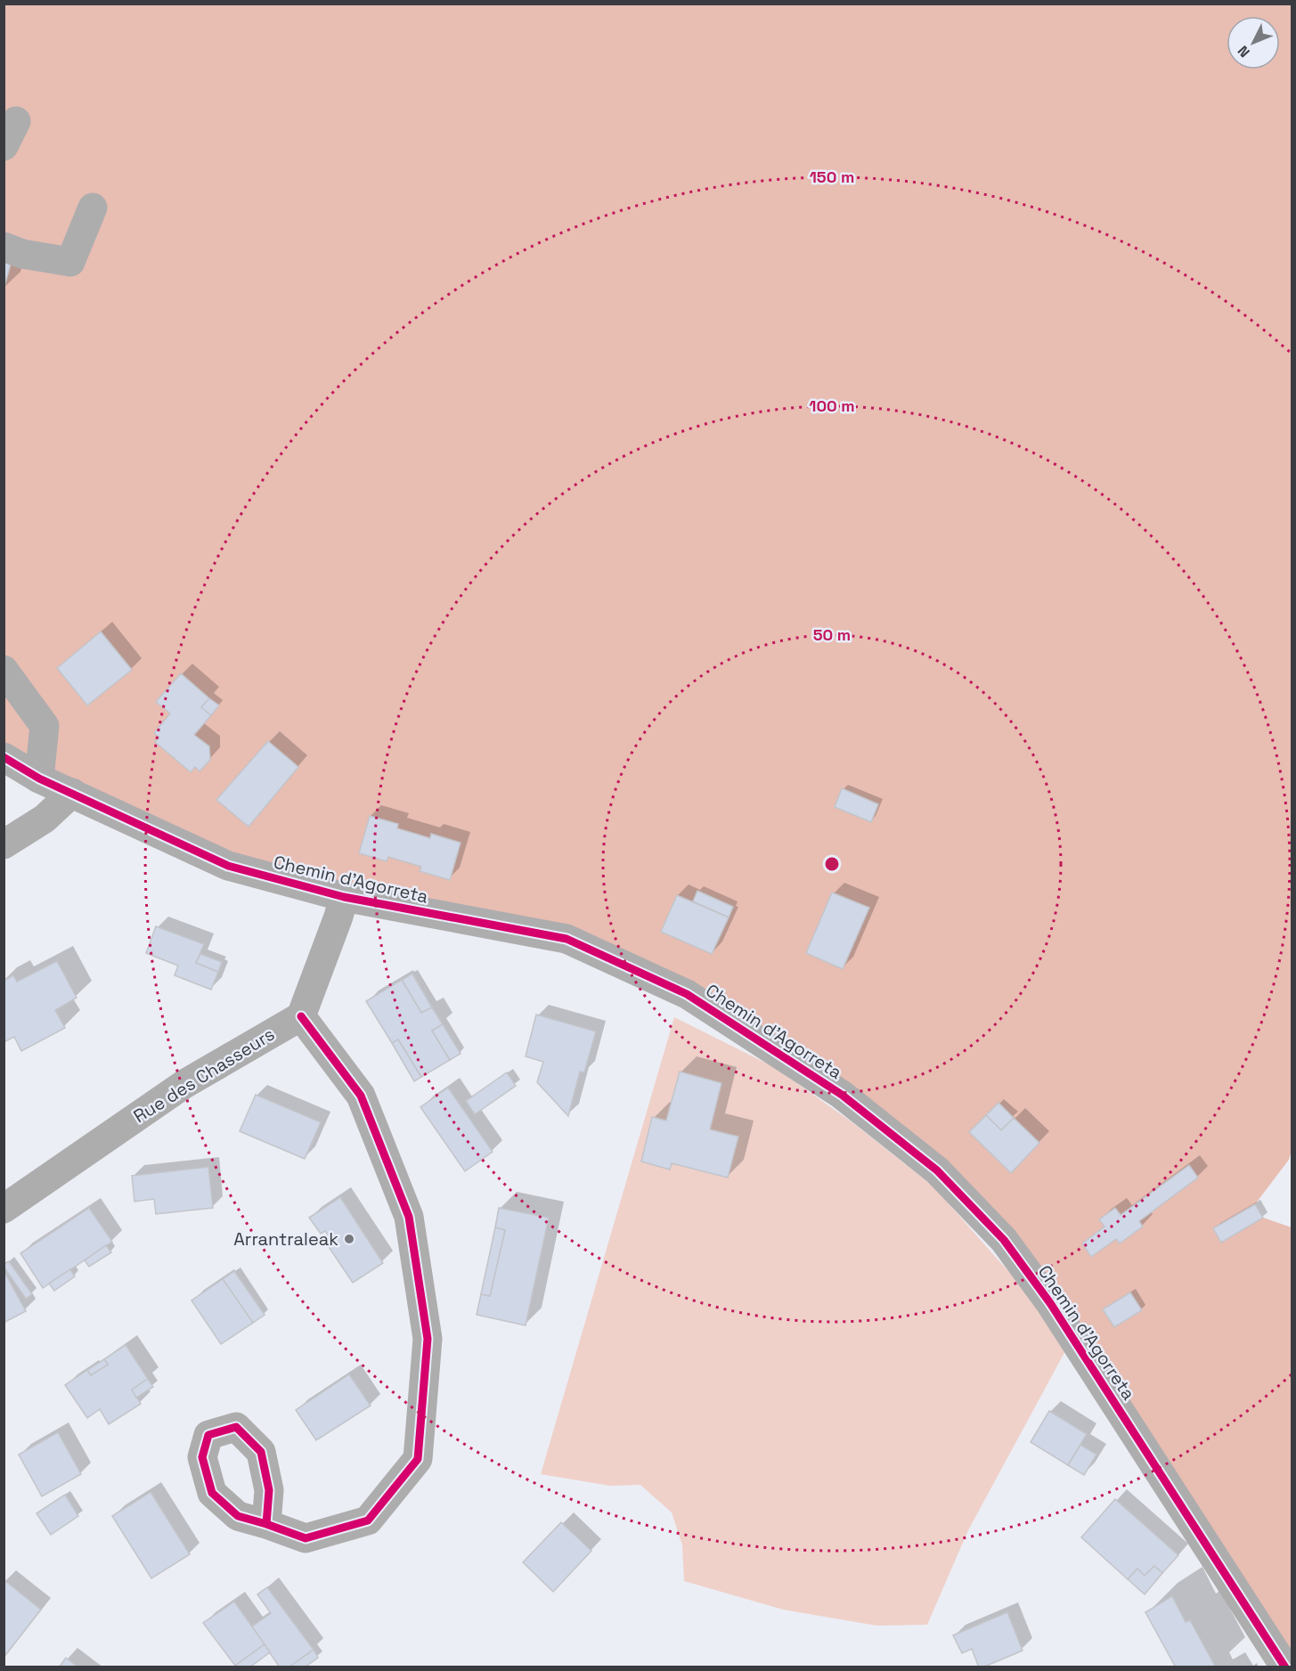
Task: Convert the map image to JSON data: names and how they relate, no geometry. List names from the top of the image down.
{
  "streets": {
    "street": ["Chemin d'Agorreta", "Rue des Chasseurs"]
  },
  "places": ["Arrantraleak"],
  "north": "bottom left",
  "rings": ["150 m", "100 m", "50 m"]
}
